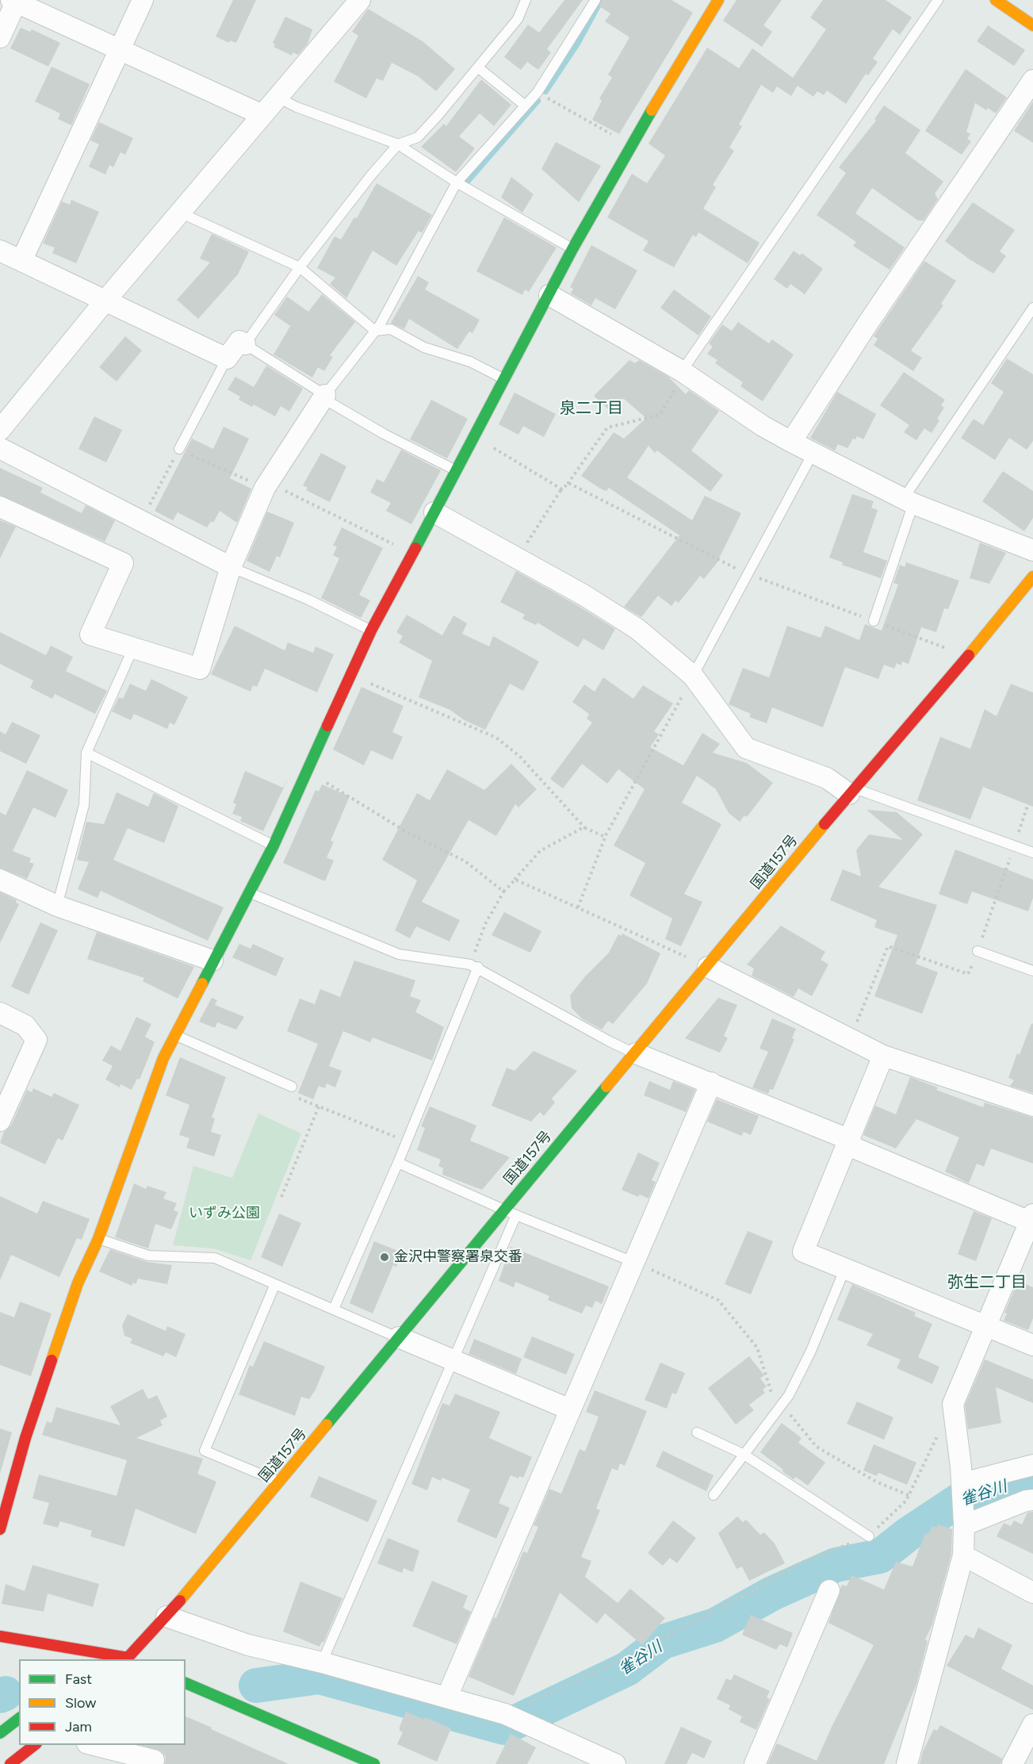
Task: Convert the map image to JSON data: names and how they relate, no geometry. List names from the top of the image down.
{
  "streets": {
    "main road": ["国道157号"]
  },
  "districts": ["泉二丁目", "弥生二丁目"],
  "water": ["雀谷川"],
  "parks": ["いずみ公園"],
  "places": ["金沢中警察署泉交番"],
  "legend": ["Fast", "Slow", "Jam"]
}
